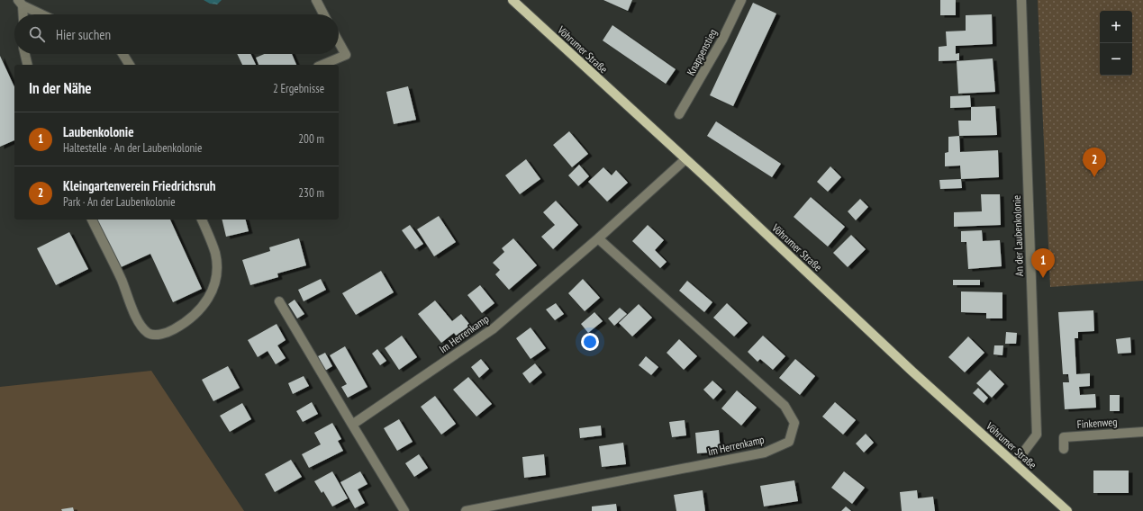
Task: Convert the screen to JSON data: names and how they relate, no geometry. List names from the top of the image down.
{
  "streets": {
    "main road": ["Vöhrumer Straße"],
    "street": [
      "Knappenstieg",
      "An der Laubenkolonie",
      "Im Herrenkamp",
      "Finkenweg"
    ]
  },
  "crossings": [
    ["Vöhrumer Straße", "An der Laubenkolonie"],
    ["Vöhrumer Straße", "Im Herrenkamp"]
  ],
  "page": {
    "map_buttons": ["+", "−"],
    "search": "Hier suchen",
    "heading": ["In der Nähe", "2 Ergebnisse"],
    "list": [
      {
        "mark": "1",
        "name": "Laubenkolonie",
        "note": "Haltestelle · An der Laubenkolonie",
        "value": "200 m"
      },
      {
        "mark": "2",
        "name": "Kleingartenverein Friedrichsruh",
        "note": "Park · An der Laubenkolonie",
        "value": "230 m"
      }
    ],
    "pins": ["2", "1"]
  }
}
